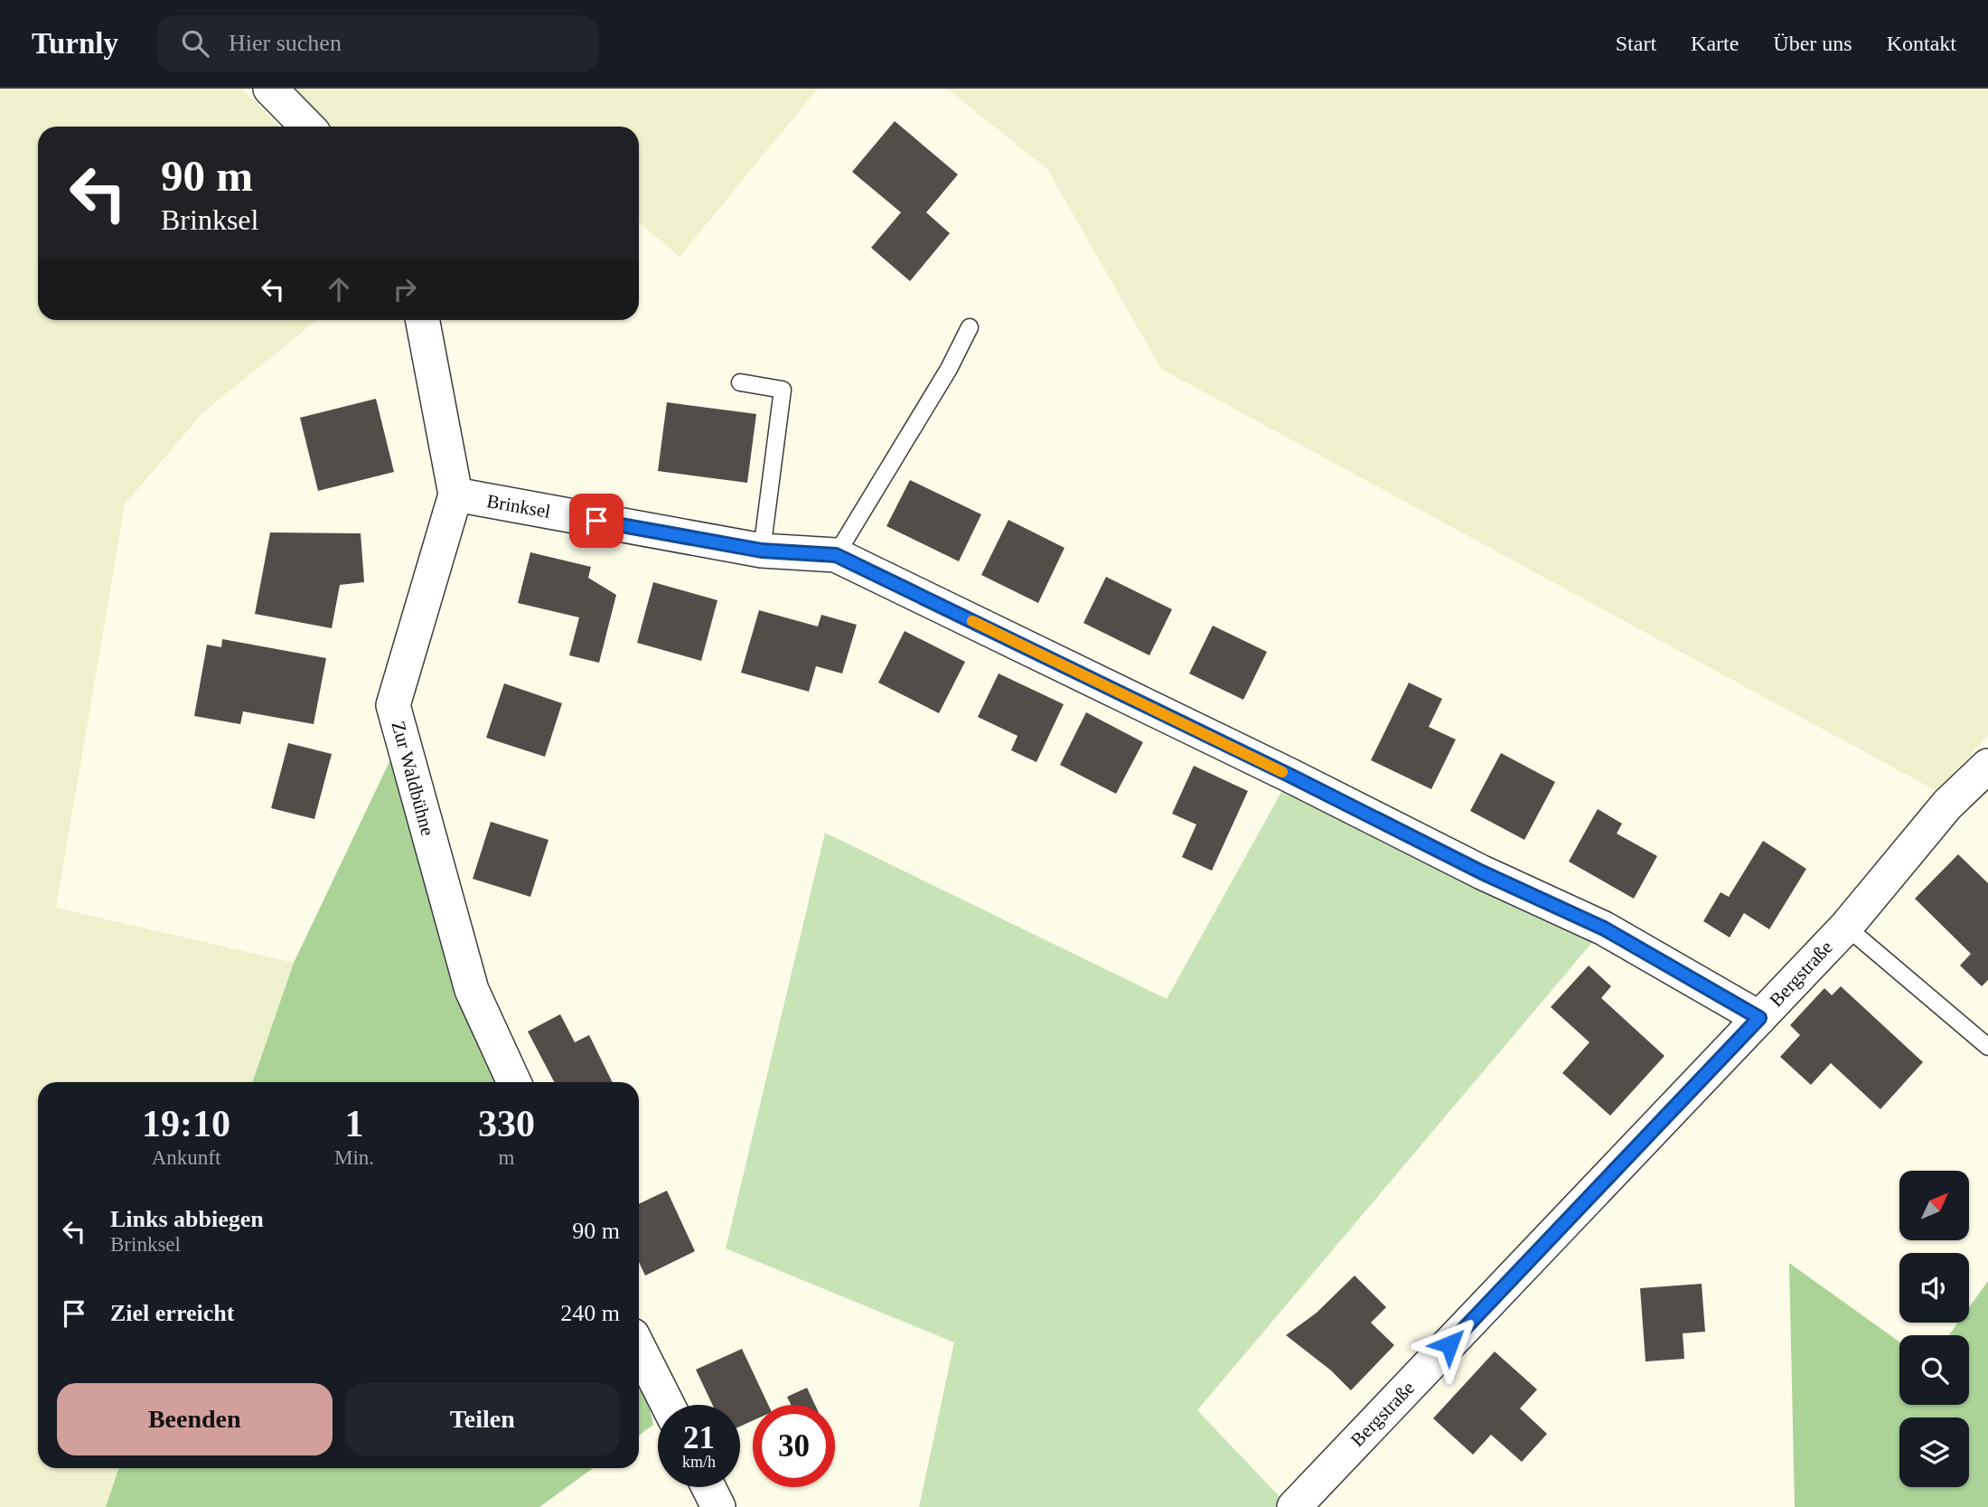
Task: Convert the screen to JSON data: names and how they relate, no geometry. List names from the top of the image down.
{
  "streets": {
    "street": ["Brinksel", "Zur Waldbühne", "Bergstraße"]
  },
  "crossings": [
    ["Brinksel", "Zur Waldbühne"],
    ["Brinksel", "Bergstraße"]
  ],
  "north": "top right",
  "page": {
    "header": "Turnly",
    "search": "Hier suchen",
    "nav": [
      "Start",
      "Karte",
      "Über uns",
      "Kontakt"
    ],
    "turn": ["90 m", "Brinksel"],
    "eta": [
      "19:10",
      "Ankunft",
      "1",
      "Min.",
      "330",
      "m"
    ],
    "list": [
      {
        "name": "Links abbiegen",
        "note": "Brinksel",
        "value": "90 m"
      },
      {
        "name": "Ziel erreicht",
        "value": "240 m"
      }
    ],
    "buttons": ["Beenden", "Teilen"],
    "speed": "21 km/h",
    "limit": "30"
  }
}
